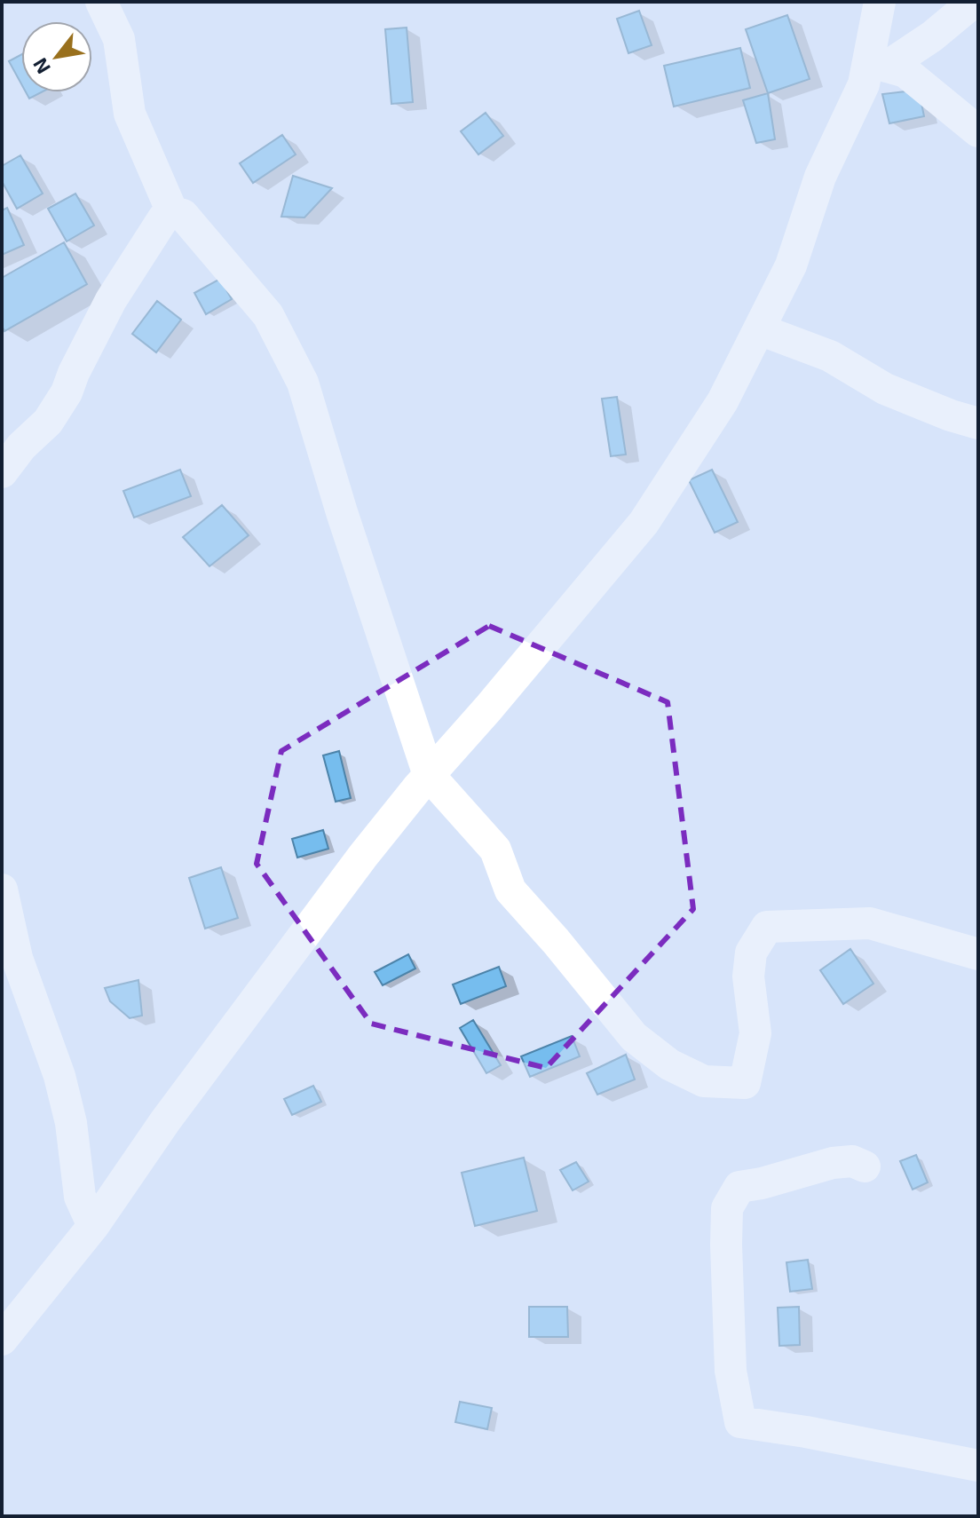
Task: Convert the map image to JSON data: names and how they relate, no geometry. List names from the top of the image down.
{
  "north": "bottom left"
}
